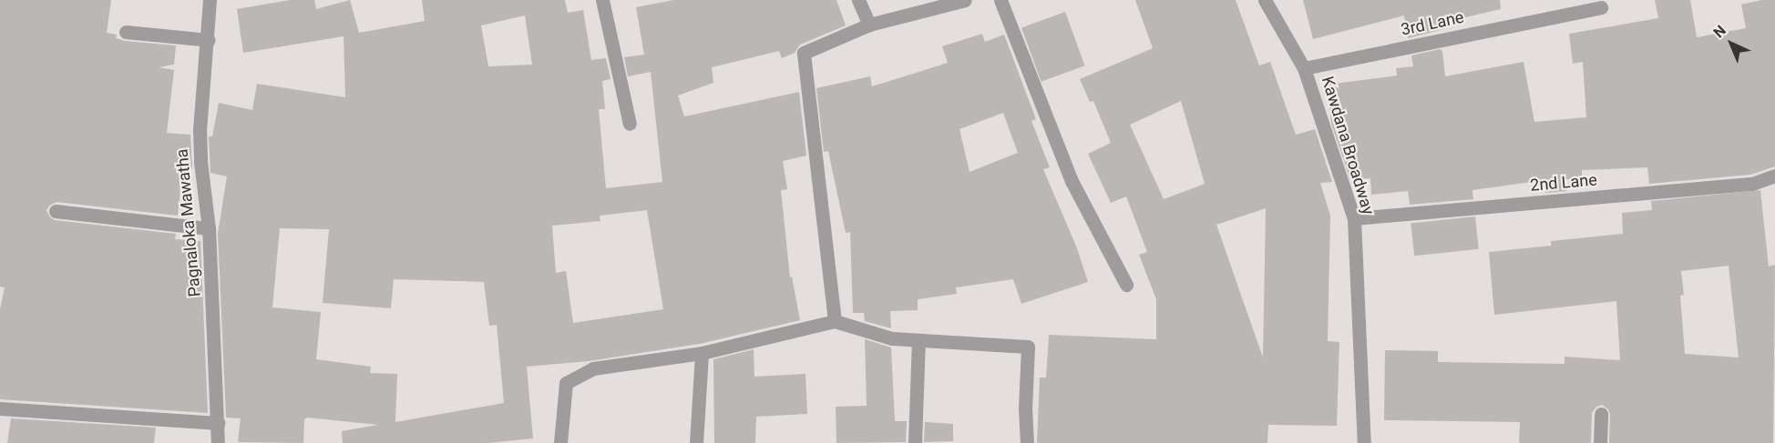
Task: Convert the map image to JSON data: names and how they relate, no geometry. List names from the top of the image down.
{
  "streets": {
    "street": [
      "3rd Lane",
      "Kawdana Broadway",
      "2nd Lane",
      "Pagnaloka Mawatha"
    ]
  },
  "crossings": [
    ["3rd Lane", "Kawdana Broadway"],
    ["Kawdana Broadway", "2nd Lane"]
  ],
  "north": "top left"
}
